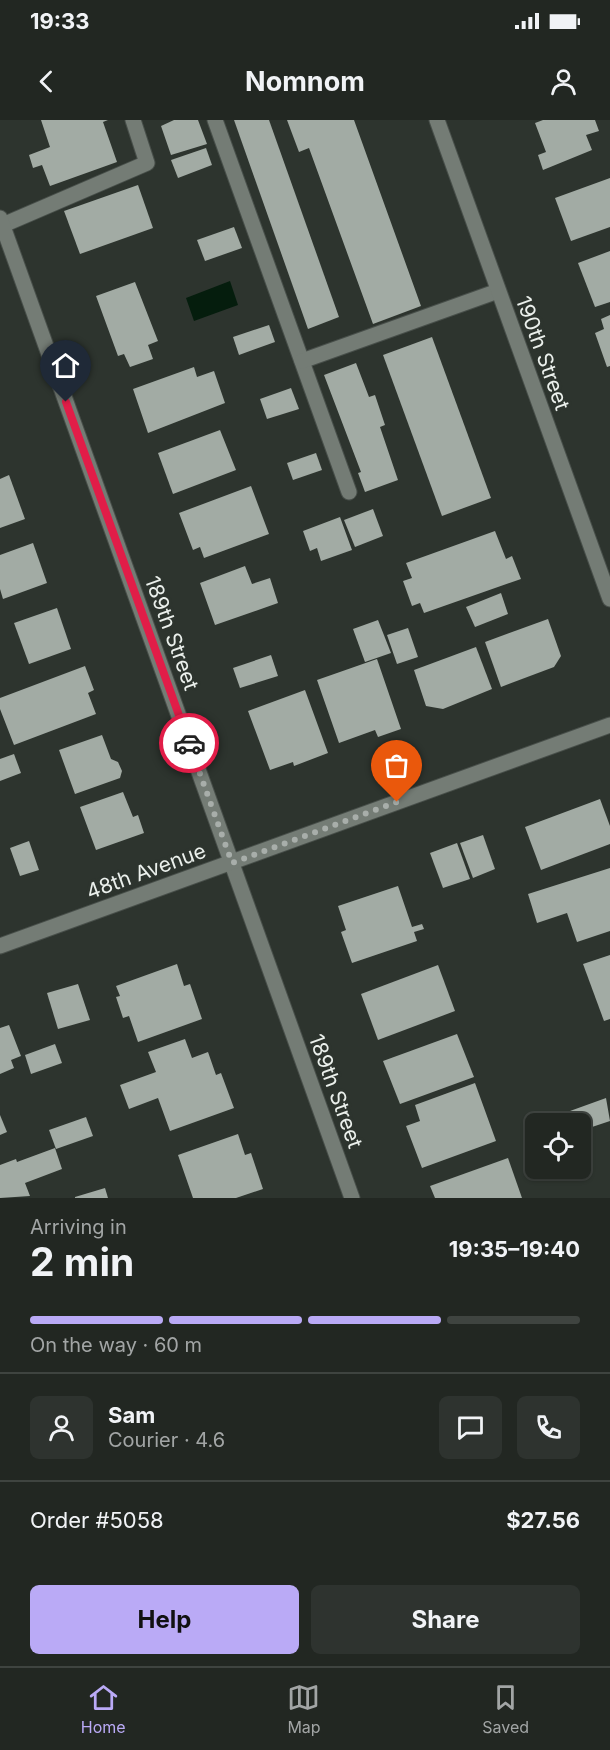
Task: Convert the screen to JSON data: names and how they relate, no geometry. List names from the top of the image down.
{
  "streets": {
    "street": ["190th Street", "189th Street", "48th Avenue"]
  },
  "crossings": [
    ["189th Street", "48th Avenue"]
  ],
  "page": {
    "status": "19:33",
    "header": "Nomnom",
    "heading": ["2 min", "Arriving in", "19:35–19:40"],
    "panel": [
      "Sam",
      "Courier · 4.6",
      "Order #5058",
      "$27.56"
    ],
    "bar": "On the way · 60 m",
    "buttons": ["Help", "Share"],
    "tabs": ["Home", "Map", "Saved"]
  }
}
